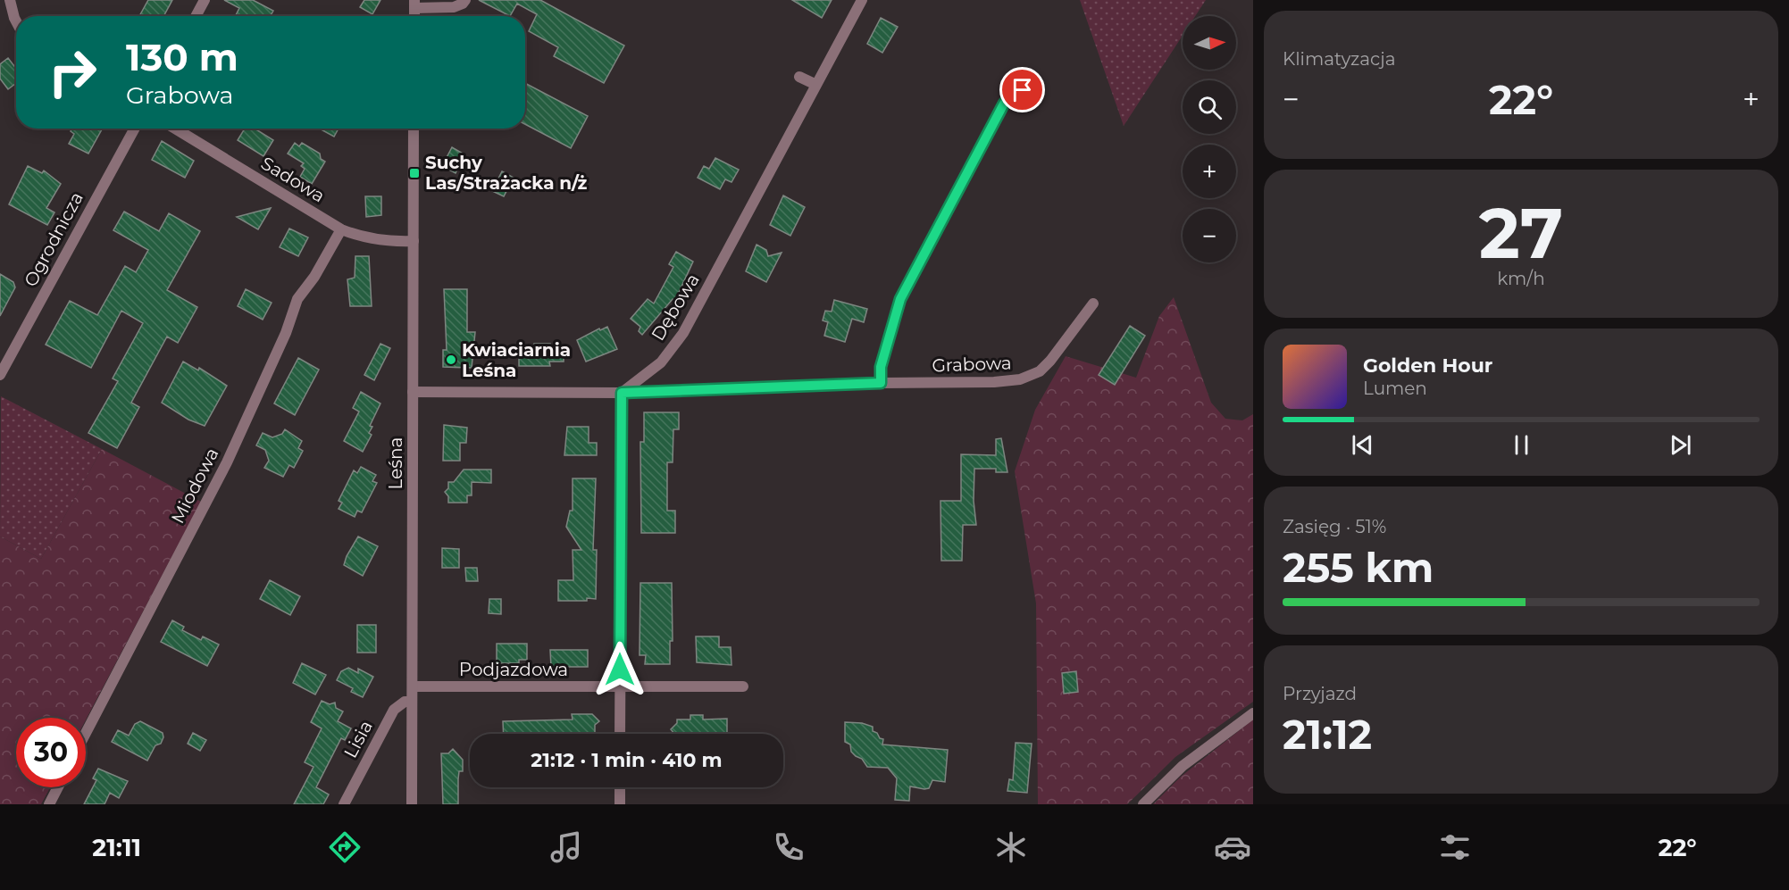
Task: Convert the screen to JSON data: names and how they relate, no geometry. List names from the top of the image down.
{
  "streets": {
    "street": [
      "Sadowa",
      "Ogrodnicza",
      "Dębowa",
      "Grabowa",
      "Leśna",
      "Miodowa",
      "Podjazdowa",
      "Lisia"
    ]
  },
  "crossings": [
    ["Sadowa", "Leśna"],
    ["Sadowa", "Miodowa"],
    ["Dębowa", "Grabowa"],
    ["Grabowa", "Leśna"],
    ["Leśna", "Podjazdowa"],
    ["Leśna", "Lisia"]
  ],
  "places": {
    "transit": ["Suchy Las/Strażacka n/ż"],
    "other": ["Kwiaciarnia Leśna"]
  },
  "north": "right",
  "page": {
    "tile": [
      "Klimatyzacja",
      ["27", "km/h"],
      ["Zasięg · 51%", "255 km"],
      ["Przyjazd", "21:12"]
    ],
    "map_buttons": ["+", "−"],
    "turn": ["130 m", "Grabowa"],
    "heat": ["−", "22°", "+"],
    "song": ["Golden Hour", "Lumen"],
    "limit": "30",
    "trip": "21:12 · 1 min · 410 m",
    "tabs": ["21:11", "22°"]
  }
}
